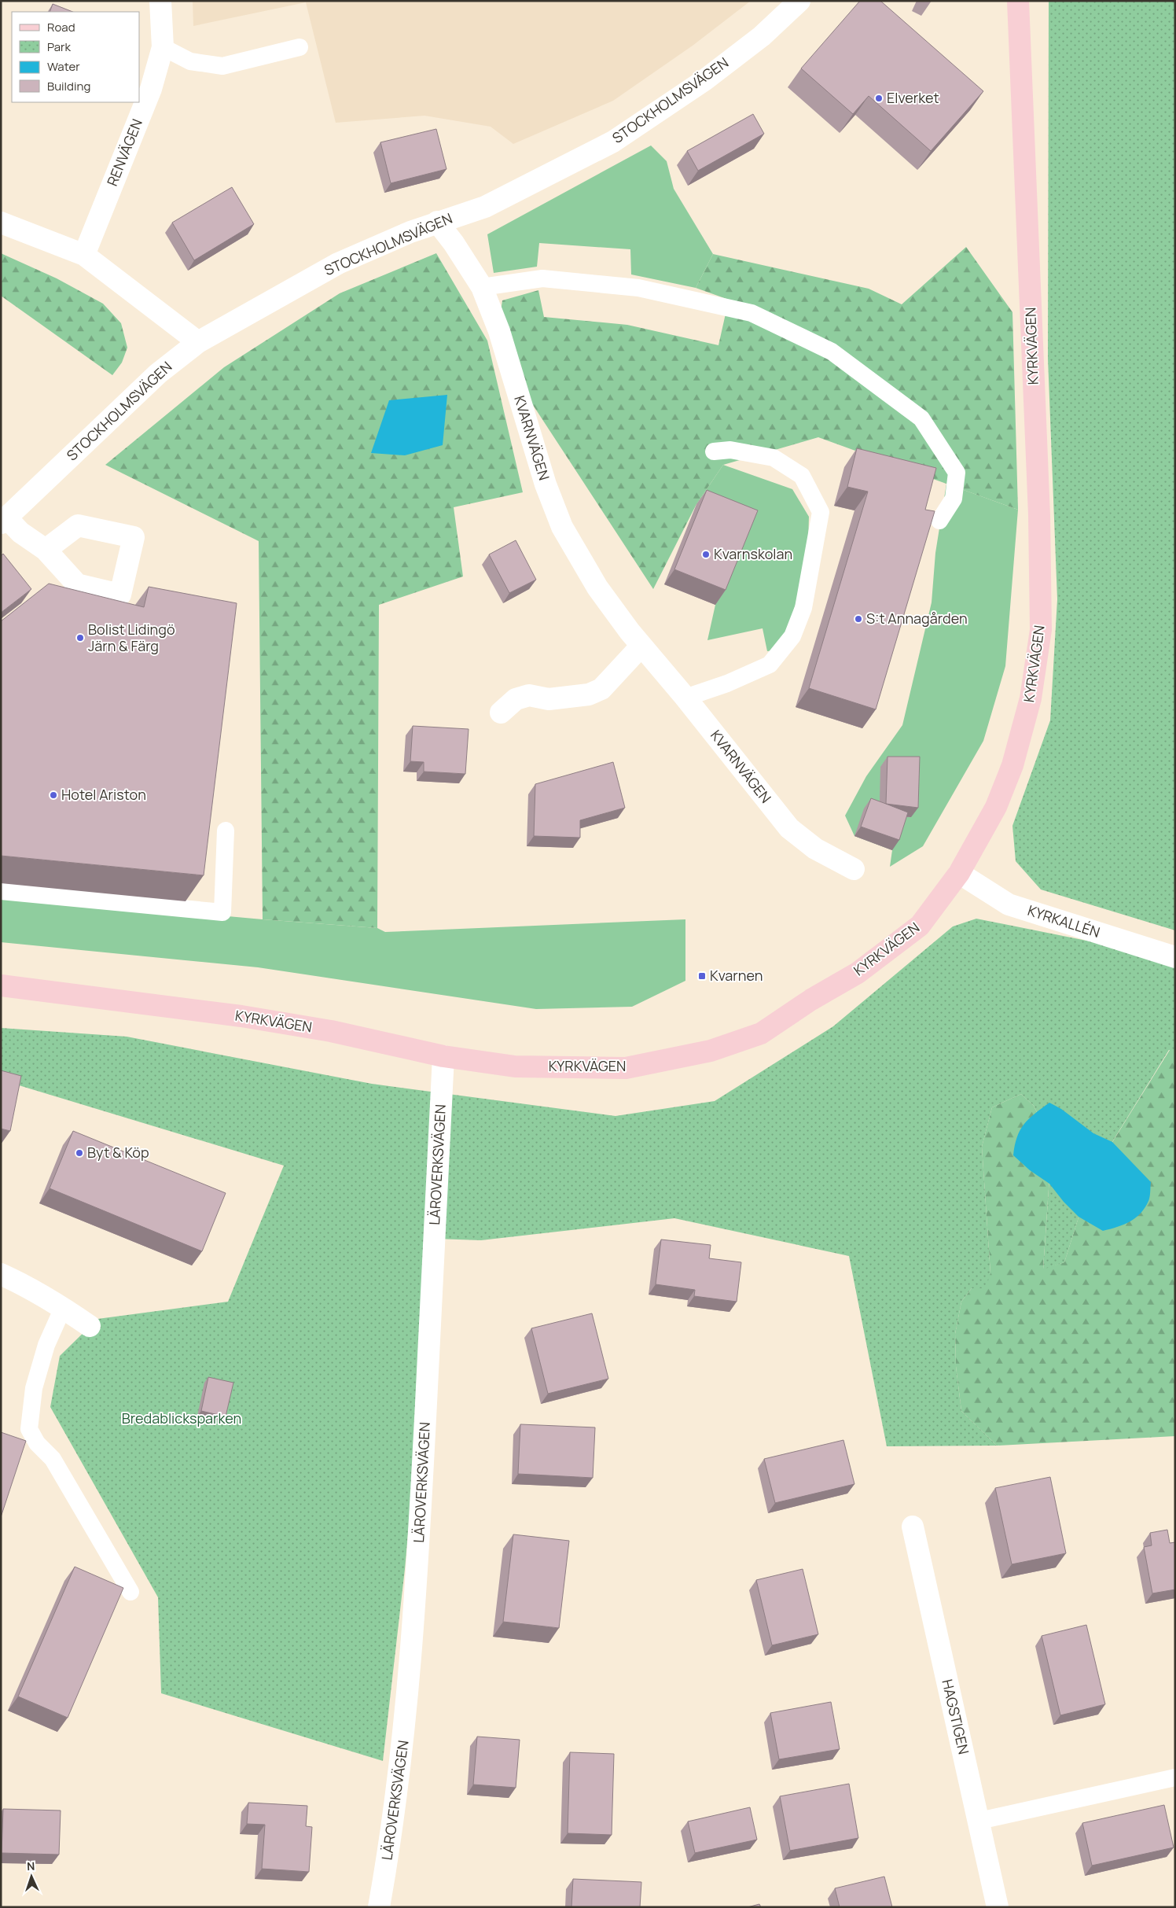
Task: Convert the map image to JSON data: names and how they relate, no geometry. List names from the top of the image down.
{
  "streets": {
    "street": [
      "STOCKHOLMSVÄGEN",
      "RENVÄGEN",
      "KYRKVÄGEN",
      "KVARNVÄGEN",
      "KYRKALLÉN",
      "LÄROVERKSVÄGEN",
      "HAGSTIGEN"
    ]
  },
  "crossings": [
    ["STOCKHOLMSVÄGEN", "KVARNVÄGEN"],
    ["KYRKVÄGEN", "KYRKALLÉN"],
    ["KYRKVÄGEN", "LÄROVERKSVÄGEN"]
  ],
  "parks": ["Bredablicksparken"],
  "places": {
    "other": [
      "Elverket",
      "Kvarnskolan",
      "S:t Annagården",
      "Bolist Lidingö Järn & Färg",
      "Hotel Ariston",
      "Byt & Köp"
    ],
    "transit": ["Kvarnen"]
  },
  "legend": [
    "Road",
    "Park",
    "Water",
    "Building"
  ],
  "north": "top"
}
